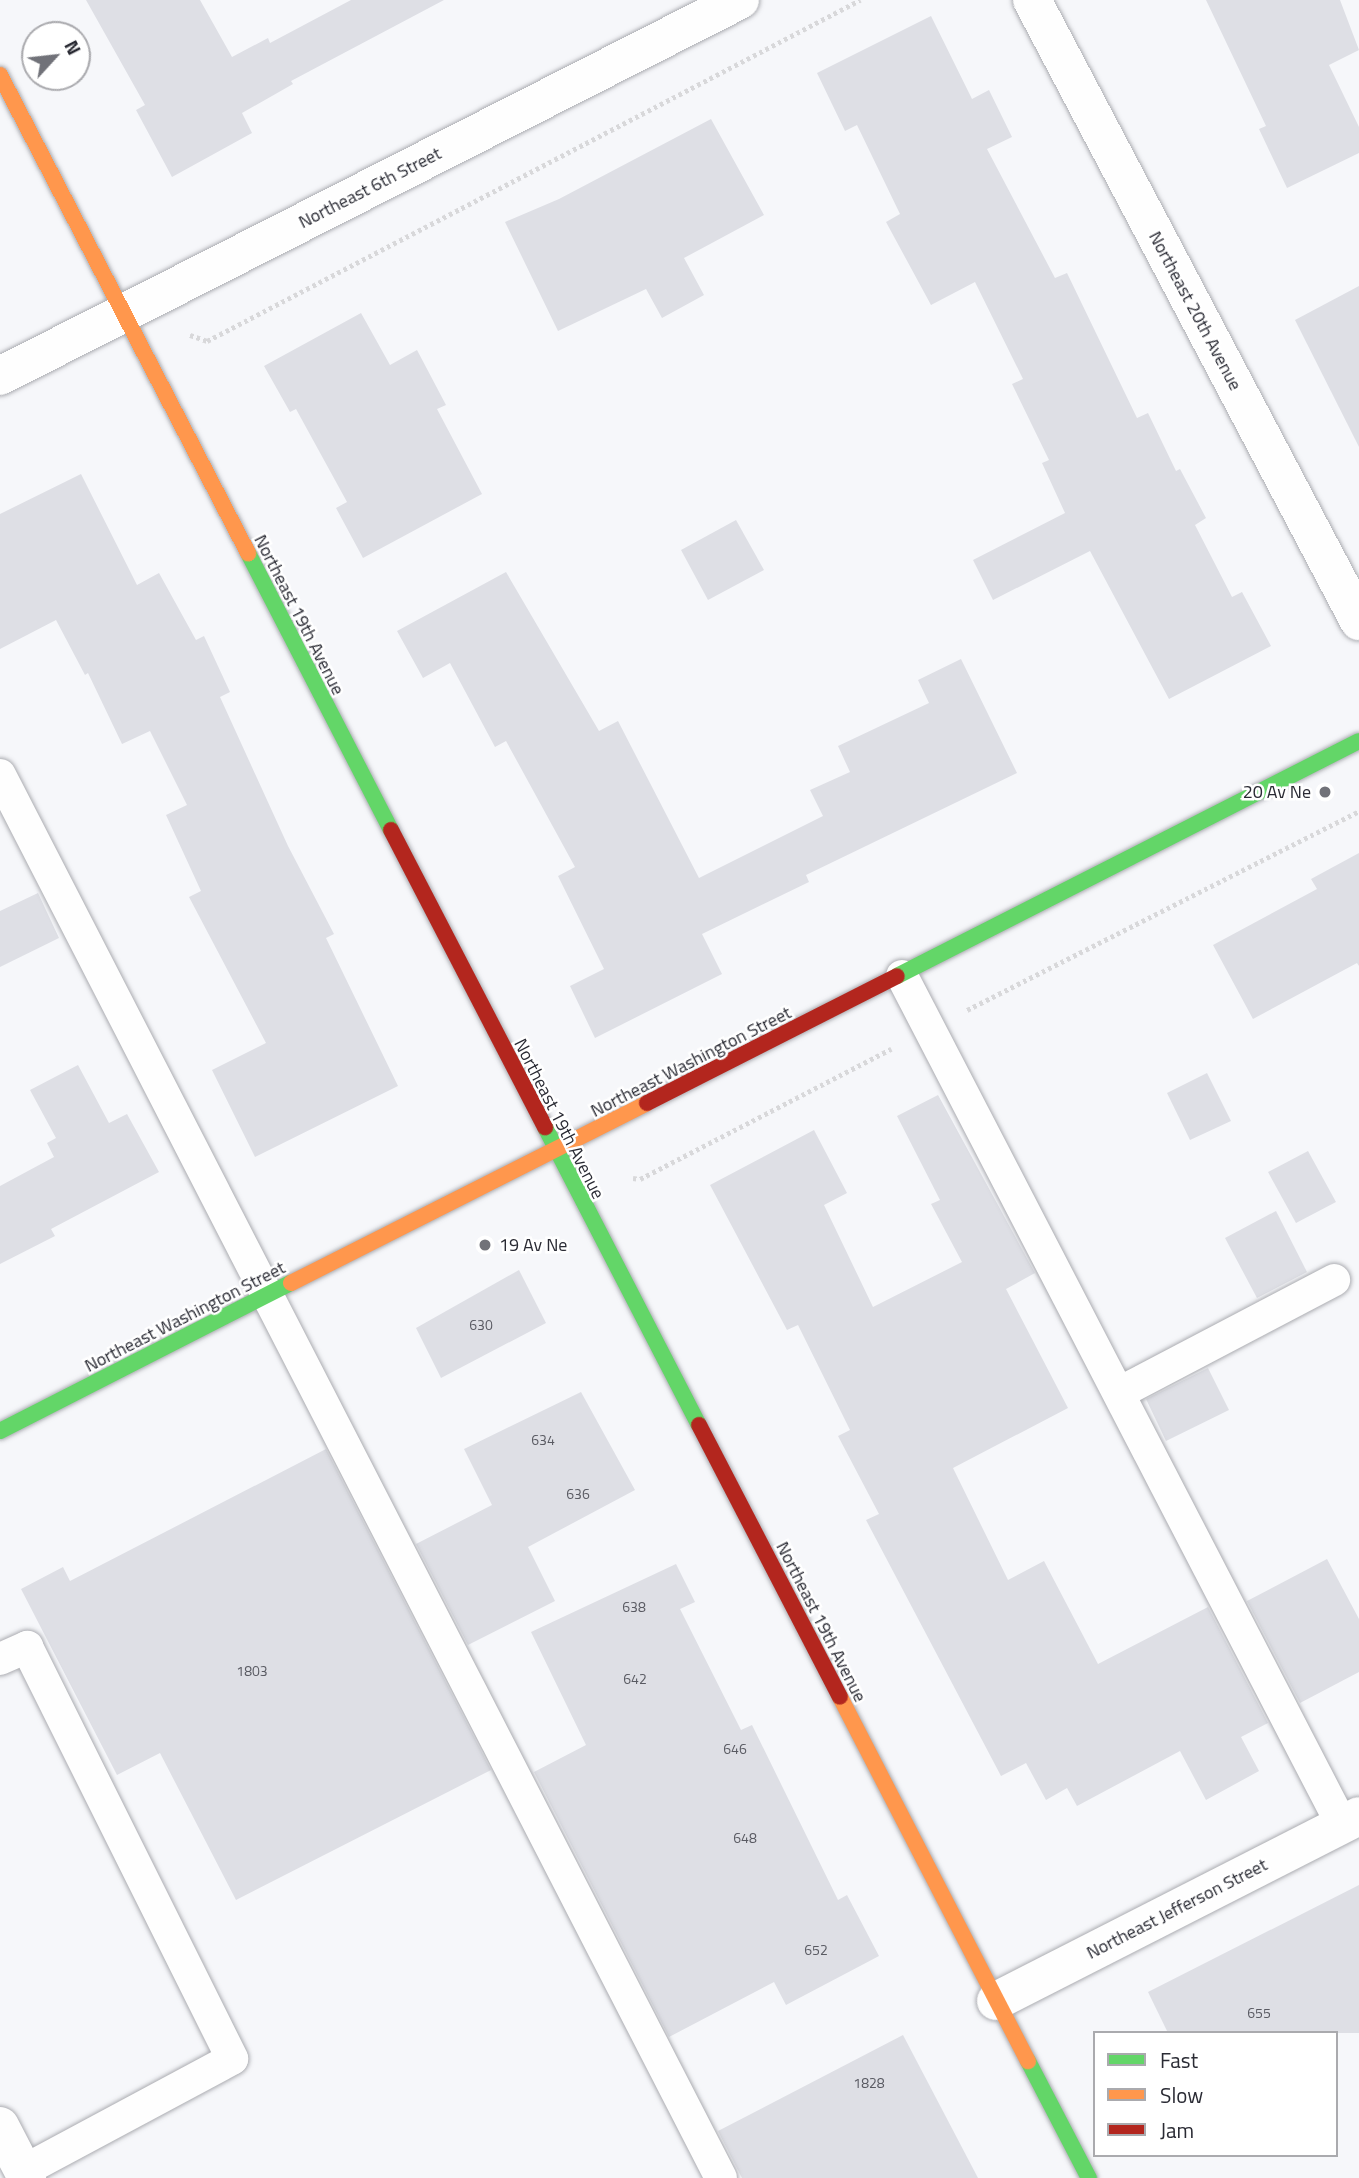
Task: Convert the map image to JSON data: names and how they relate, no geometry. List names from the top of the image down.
{
  "streets": {
    "street": [
      "Northeast 6th Street",
      "Northeast 20th Avenue",
      "Northeast 19th Avenue",
      "Northeast Washington Street",
      "Northeast Jefferson Street"
    ]
  },
  "crossings": [
    ["Northeast 6th Street", "Northeast 19th Avenue"],
    ["Northeast 19th Avenue", "Northeast Washington Street"],
    ["Northeast 19th Avenue", "Northeast Jefferson Street"]
  ],
  "places": ["20 Av Ne", "19 Av Ne"],
  "house_numbers": [
    "630",
    "634",
    "636",
    "638",
    "1803",
    "642",
    "646",
    "648",
    "652",
    "655",
    "1828"
  ],
  "legend": ["Fast", "Slow", "Jam"],
  "north": "top right"
}
